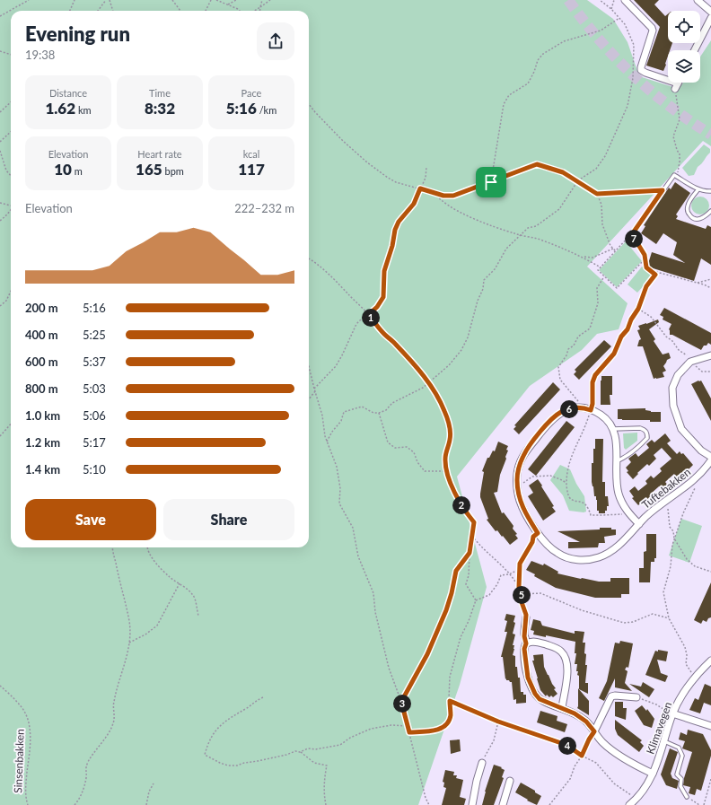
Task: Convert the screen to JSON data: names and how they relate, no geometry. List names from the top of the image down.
{
  "streets": {
    "street": ["Tuftebakken", "Klimavegen"],
    "path": ["Sinsenbakken"]
  },
  "page": {
    "heading": ["Evening run", "19:38"],
    "stats": [
      ["Distance", "1.62 km"],
      ["Time", "8:32"],
      ["Pace", "5:16 /km"],
      ["Elevation", "10 m"],
      ["Heart rate", "165 bpm"],
      ["kcal", "117"]
    ],
    "chart": ["Elevation", "222–232 m"],
    "pins": [
      "7",
      "1",
      "6",
      "2",
      "5",
      "3",
      "4"
    ],
    "list": [
      {
        "name": "200 m",
        "note": "5:16"
      },
      {
        "name": "400 m",
        "note": "5:25"
      },
      {
        "name": "600 m",
        "note": "5:37"
      },
      {
        "name": "800 m",
        "note": "5:03"
      },
      {
        "name": "1.0 km",
        "note": "5:06"
      },
      {
        "name": "1.2 km",
        "note": "5:17"
      },
      {
        "name": "1.4 km",
        "note": "5:10"
      }
    ],
    "buttons": ["Save", "Share"]
  }
}
